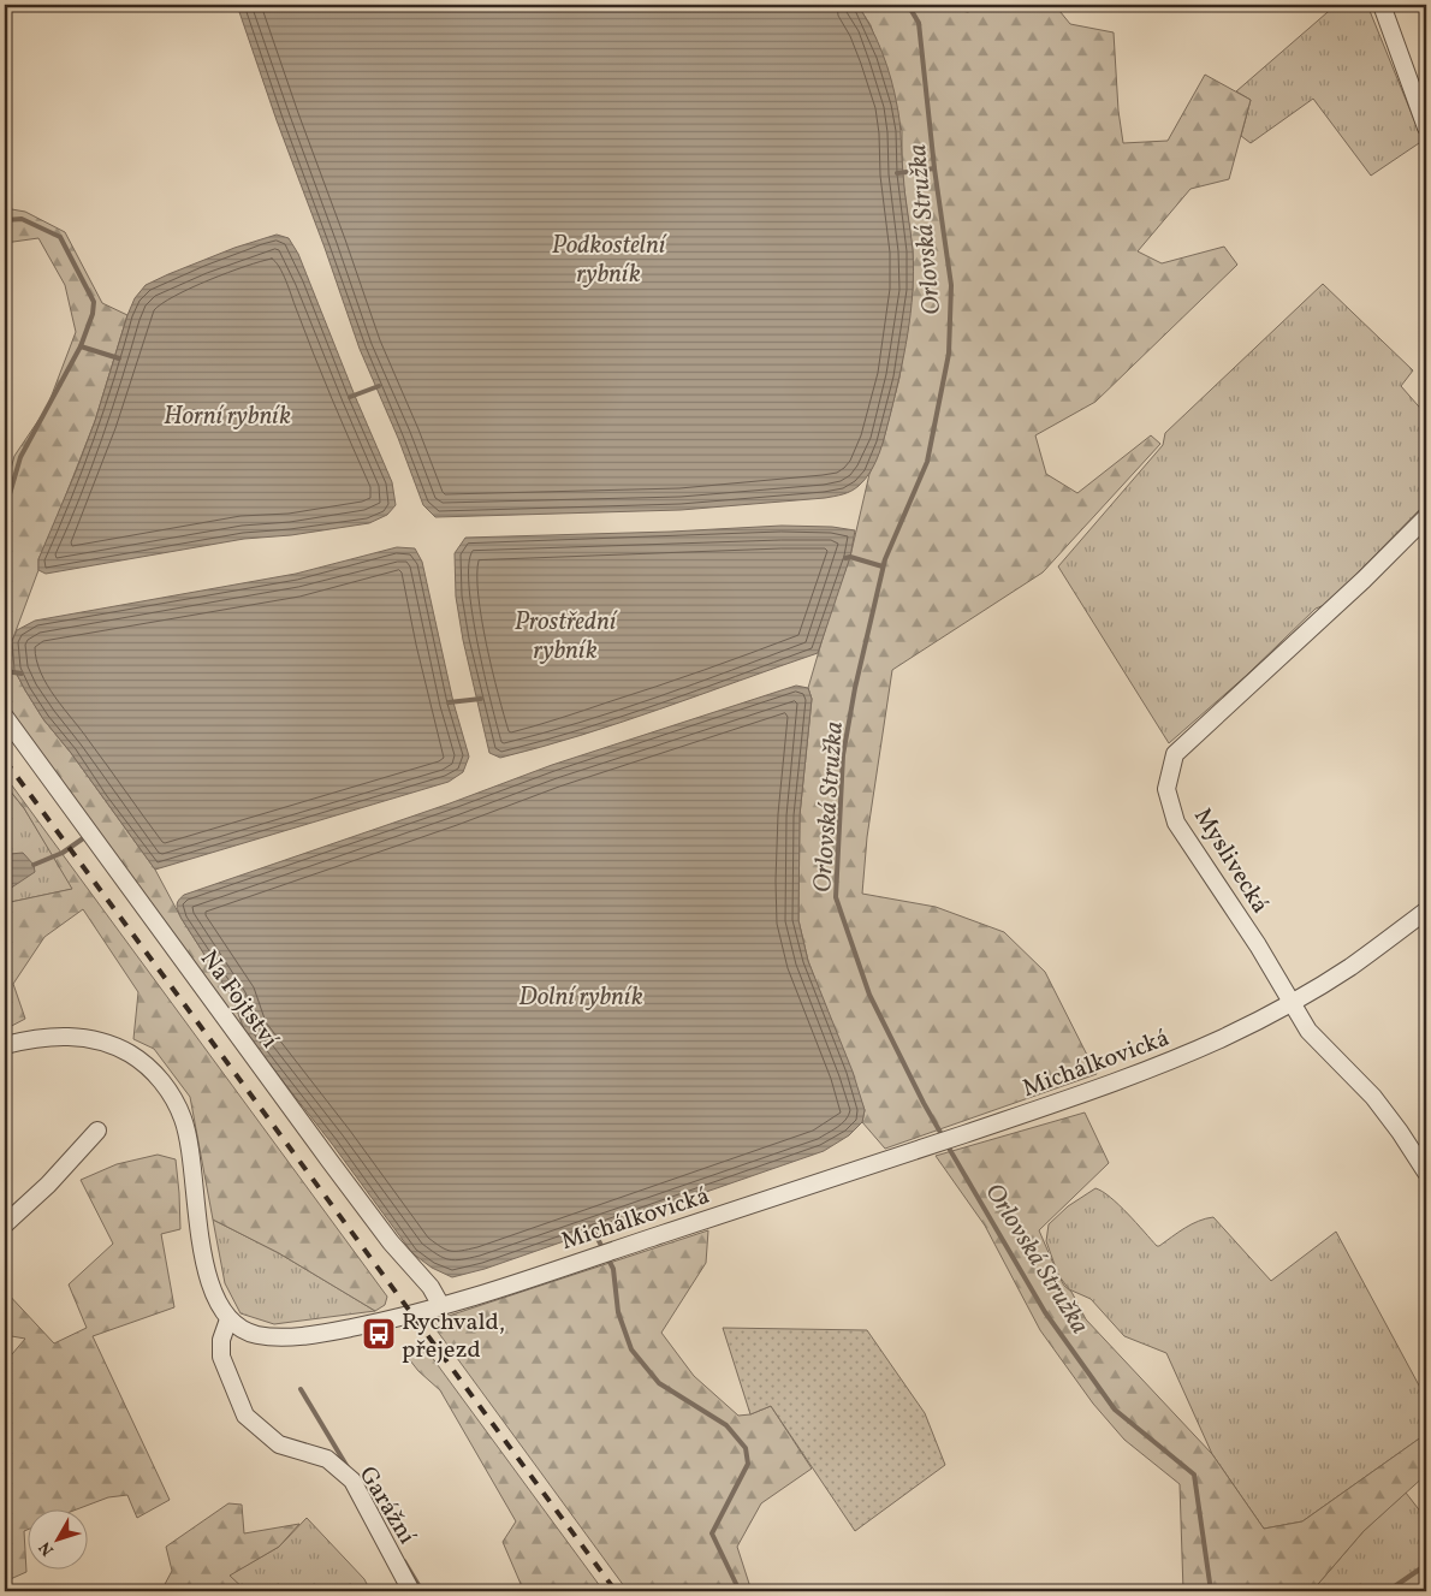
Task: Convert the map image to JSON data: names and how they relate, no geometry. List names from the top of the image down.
{
  "streets": {
    "street": [
      "Myslivecká",
      "Na Fojtství",
      "Michálkovická",
      "Garážní"
    ]
  },
  "crossings": [
    ["Myslivecká", "Michálkovická"],
    ["Na Fojtství", "Michálkovická"],
    ["Michálkovická", "Garážní"]
  ],
  "water": [
    "Orlovská Stružka",
    "Podkostelní rybník",
    "Horní rybník",
    "Prostřední rybník",
    "Dolní rybník"
  ],
  "places": {
    "bus stop": ["Rychvald, přejezd"]
  },
  "north": "bottom left"
}
